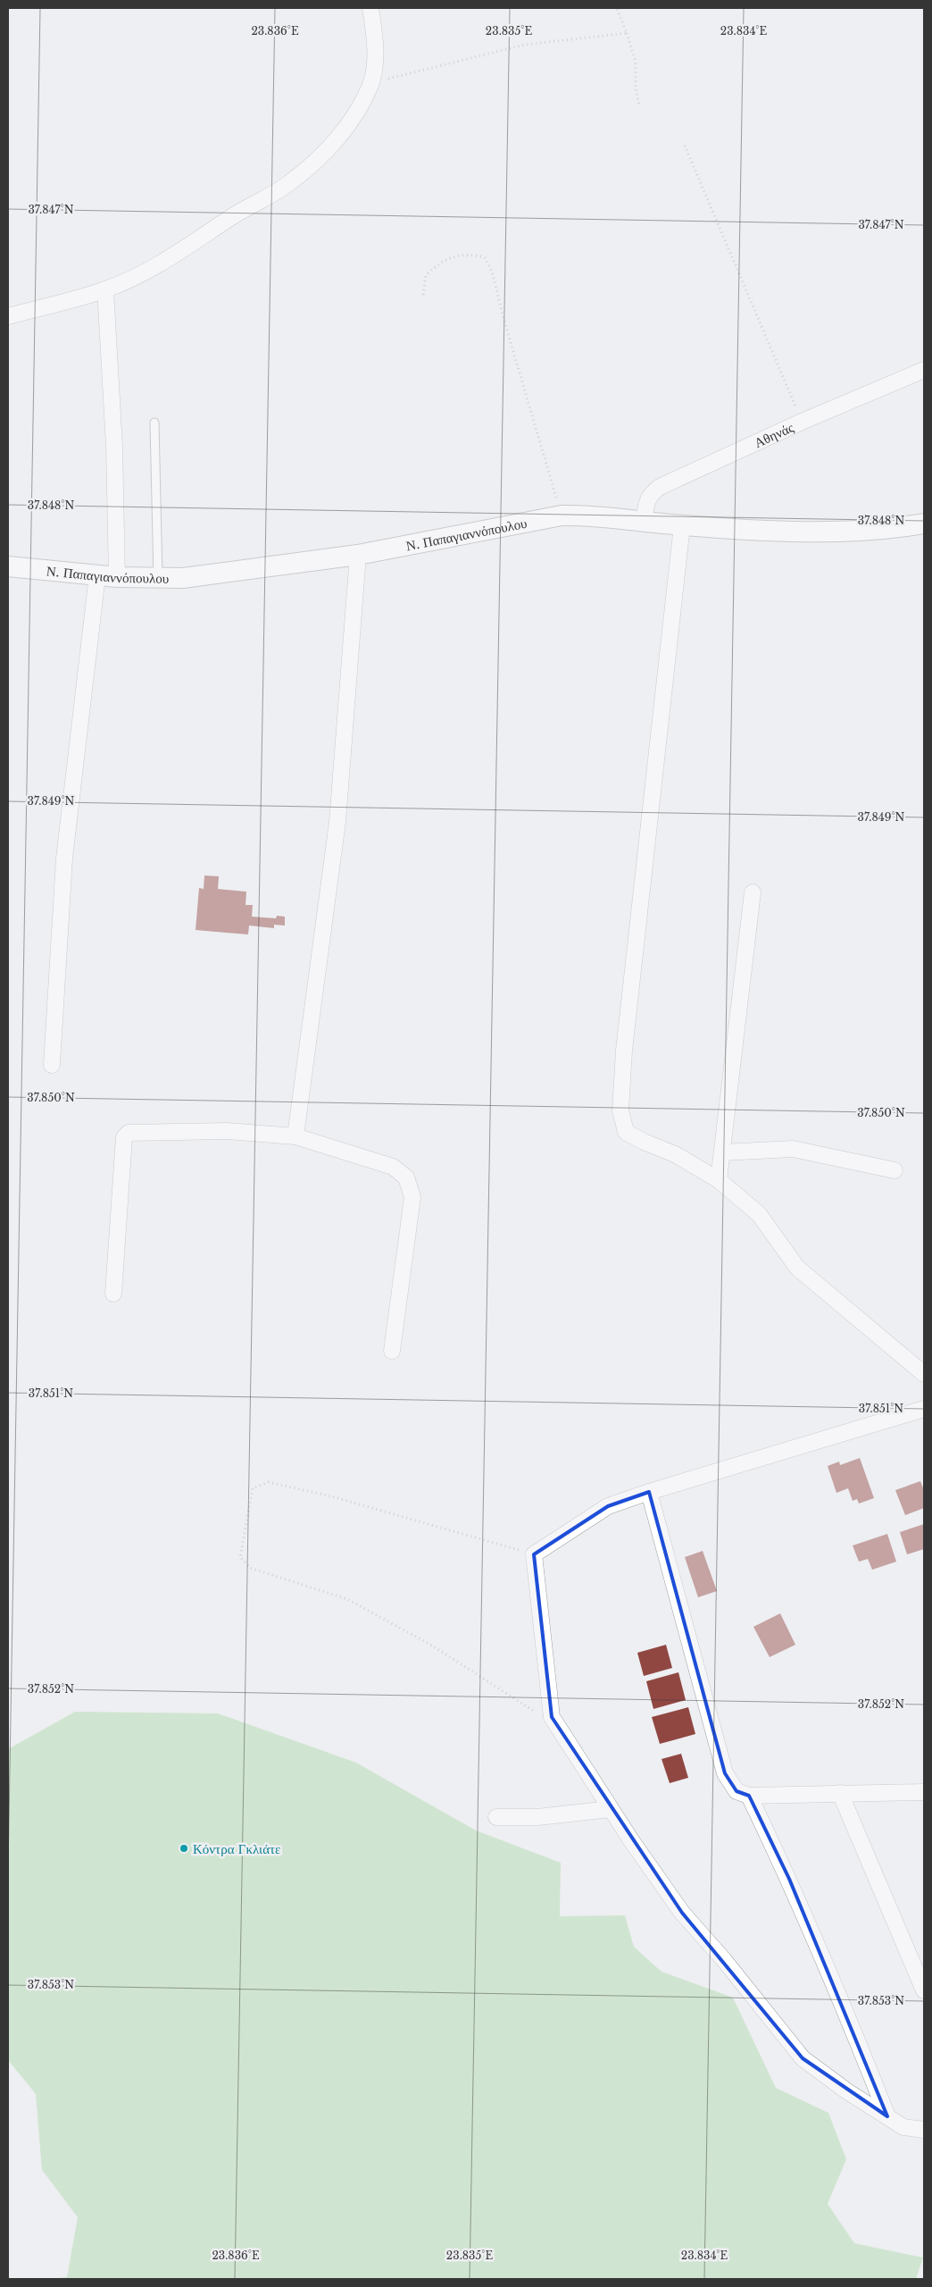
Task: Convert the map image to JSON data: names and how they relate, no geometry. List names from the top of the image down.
{
  "streets": {
    "street": ["Αθηνάς", "Ν. Παπαγιαννόπουλου"]
  },
  "crossings": [
    ["Αθηνάς", "Ν. Παπαγιαννόπουλου"]
  ],
  "places": ["Κόντρα Γκλιάτε"],
  "coordinates": [
    "23.836°E",
    "23.835°E",
    "23.834°E",
    "37.847°N",
    "37.848°N",
    "37.849°N",
    "37.850°N",
    "37.851°N",
    "37.852°N",
    "37.853°N"
  ]
}
